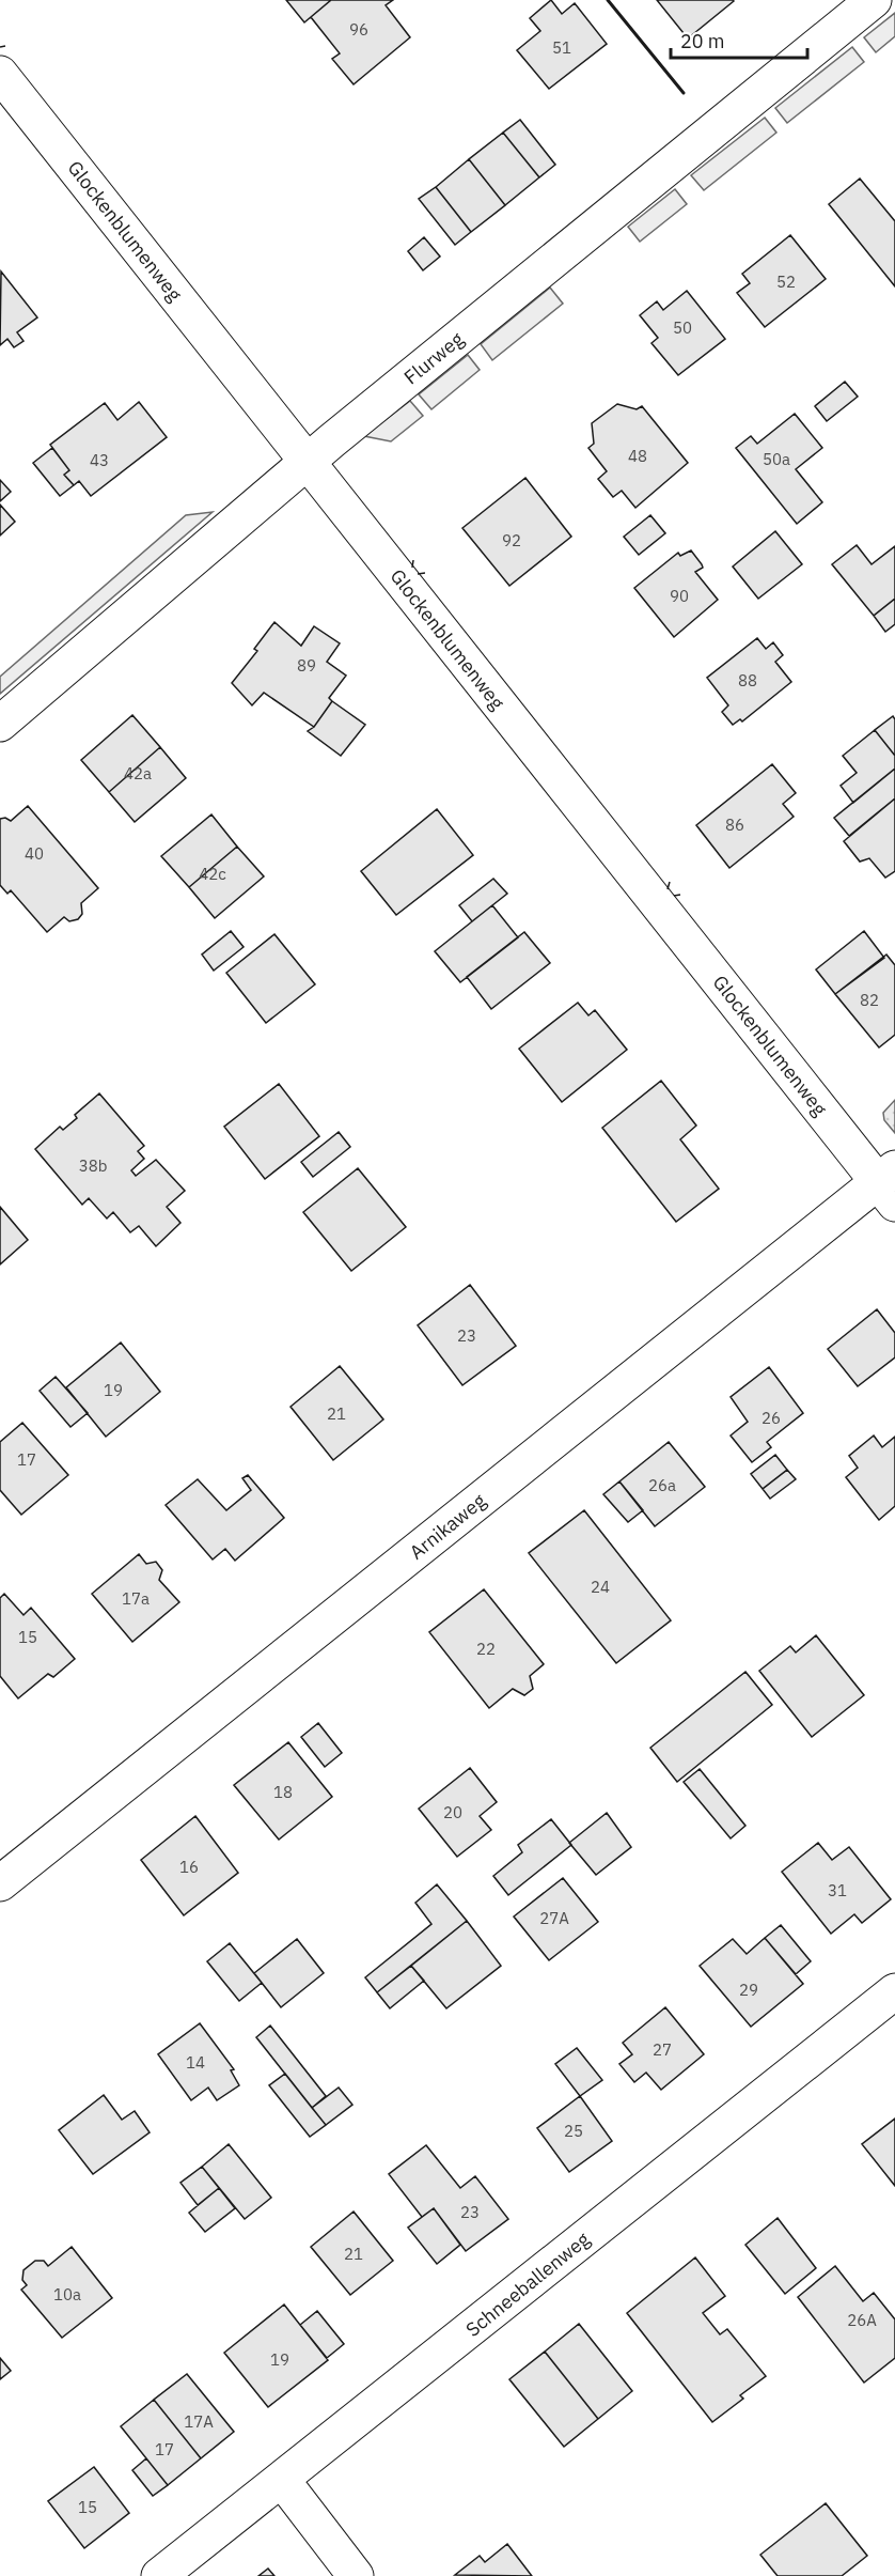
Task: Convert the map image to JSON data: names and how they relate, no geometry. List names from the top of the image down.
{
  "streets": {
    "street": [
      "Glockenblumenweg",
      "Flurweg",
      "Arnikaweg",
      "Schneeballenweg"
    ]
  },
  "crossings": [
    ["Glockenblumenweg", "Flurweg"],
    ["Glockenblumenweg", "Arnikaweg"]
  ],
  "house_numbers": [
    "96",
    "51",
    "52",
    "50",
    "48",
    "50a",
    "43",
    "92",
    "90",
    "89",
    "88",
    "42a",
    "86",
    "40",
    "42c",
    "82",
    "38b",
    "23",
    "19",
    "21",
    "26",
    "17",
    "26a",
    "24",
    "17a",
    "15",
    "22",
    "18",
    "20",
    "16",
    "31",
    "27A",
    "29",
    "27",
    "14",
    "25",
    "23",
    "21",
    "10a",
    "26A",
    "19",
    "17A",
    "17",
    "15"
  ],
  "scale_bar": "20 m"
}
